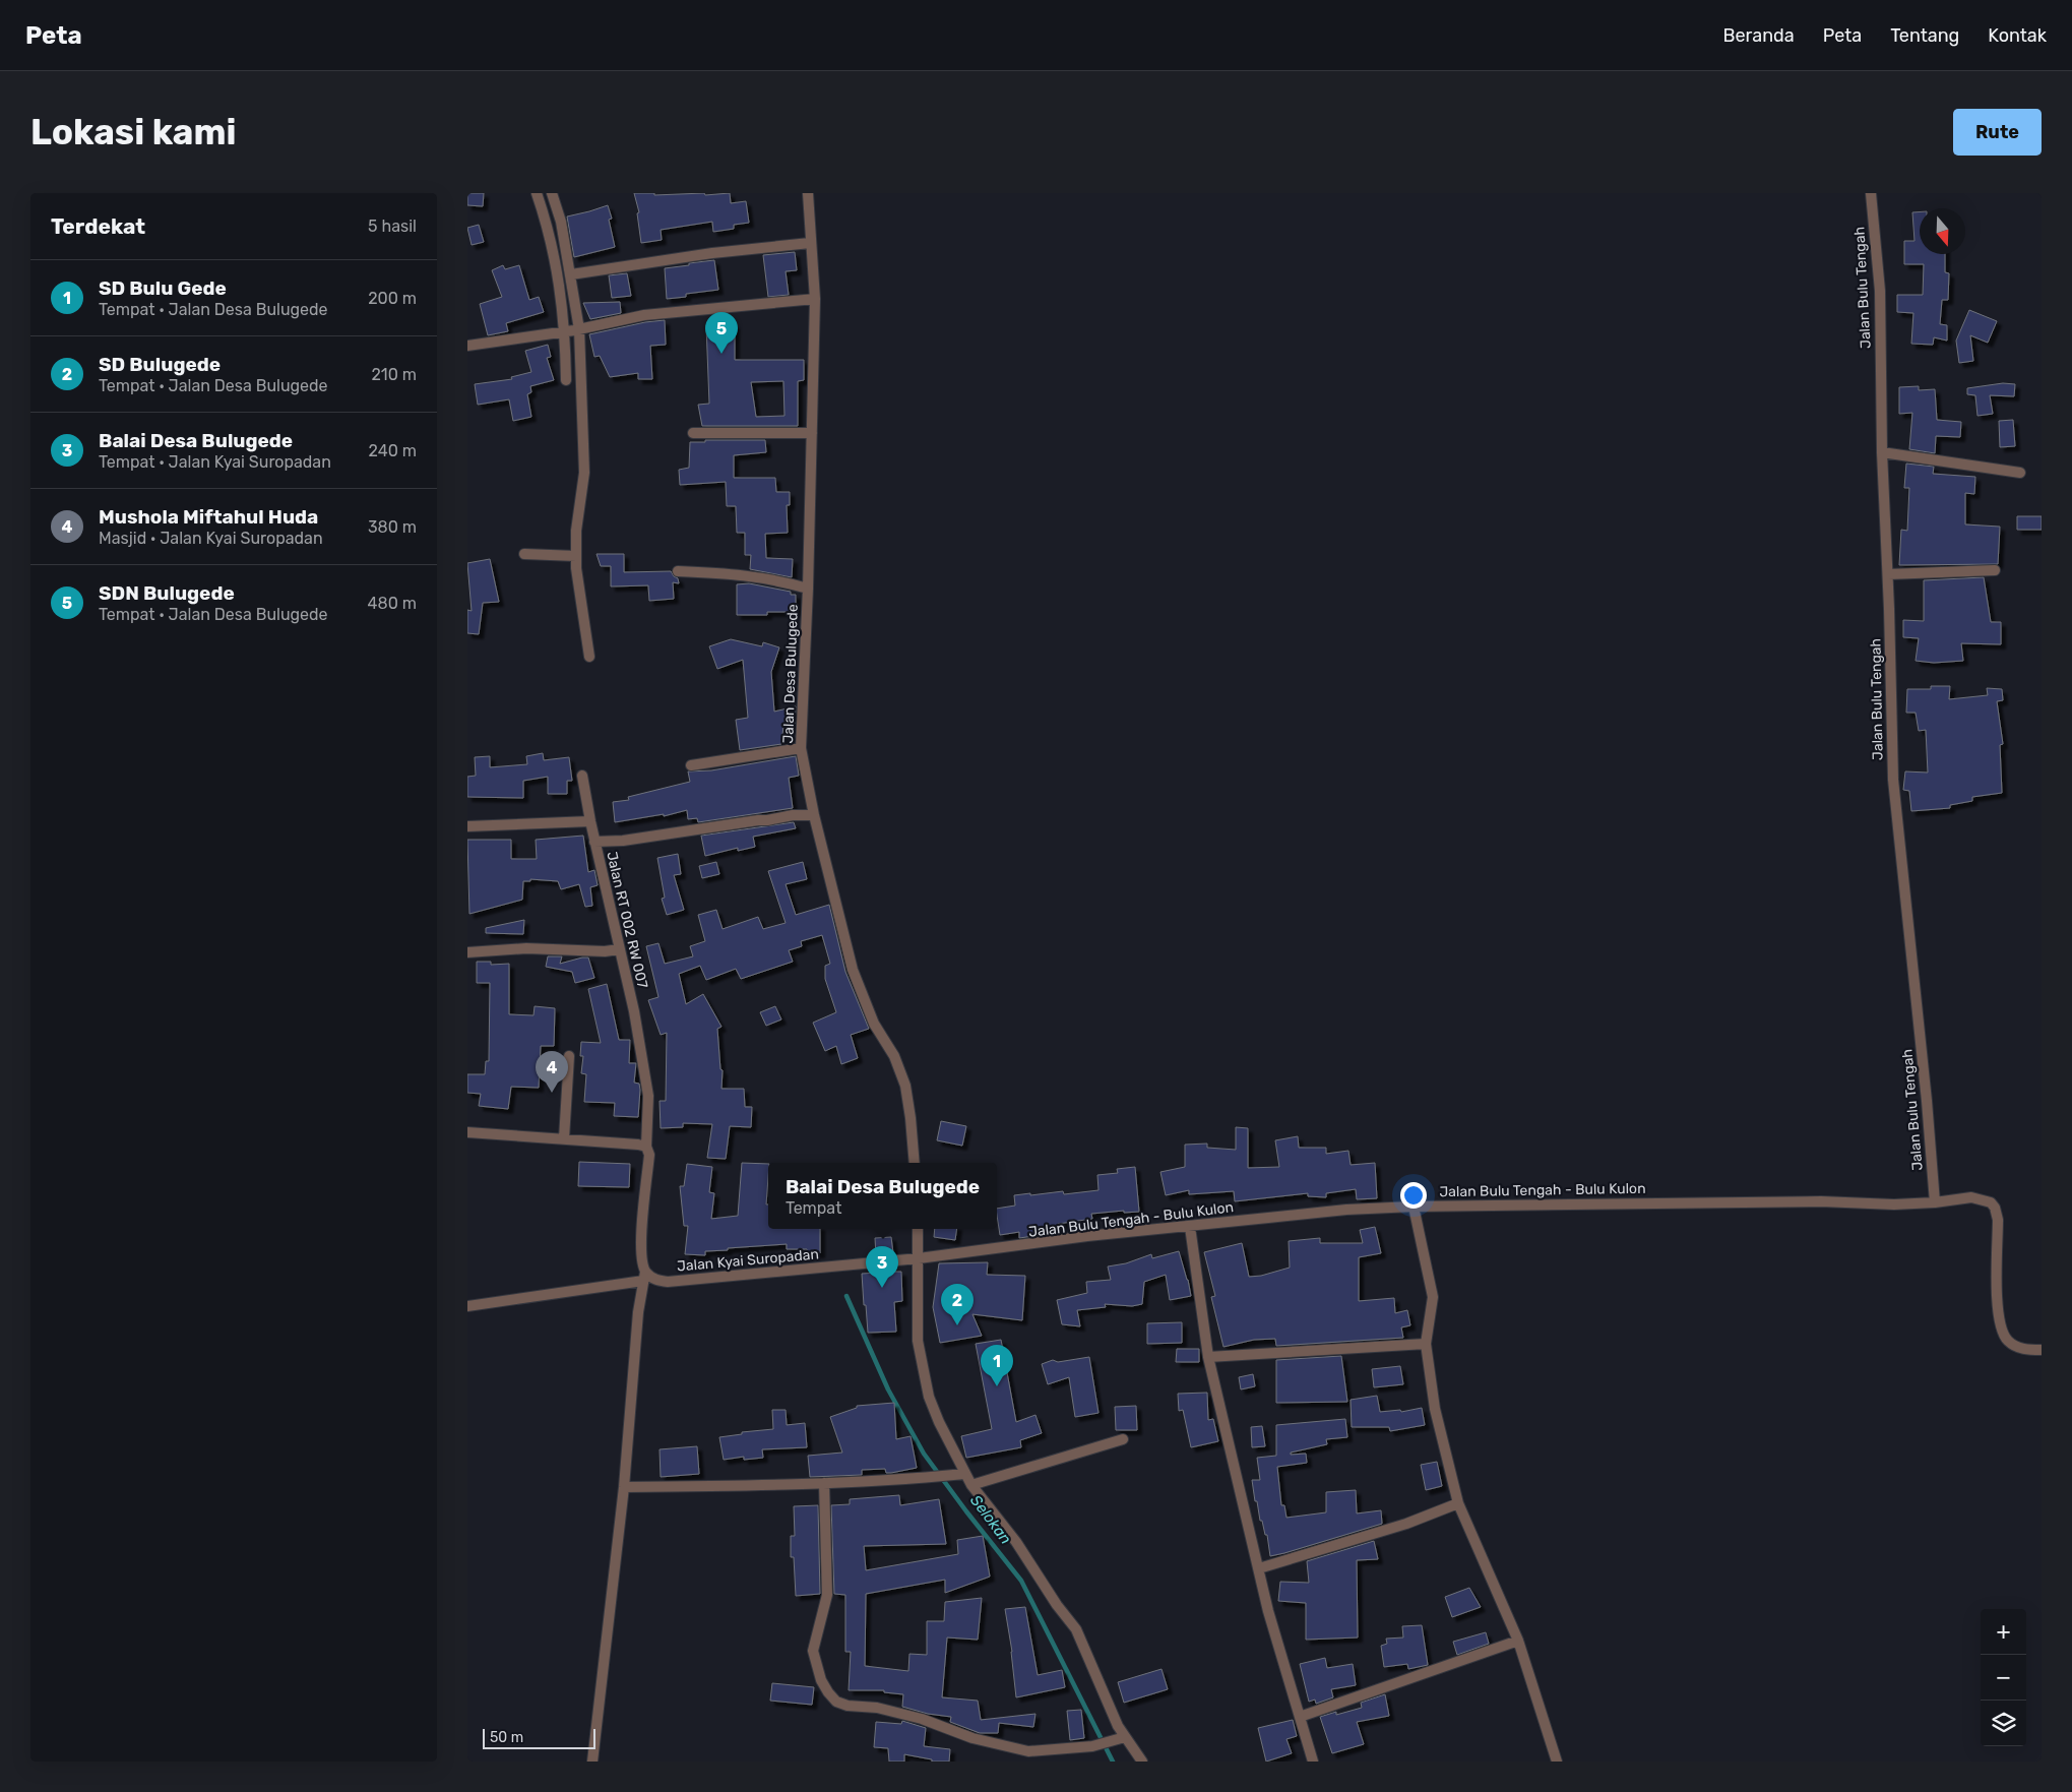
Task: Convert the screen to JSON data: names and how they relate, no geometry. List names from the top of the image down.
{
  "streets": {
    "street": [
      "Jalan Bulu Tengah",
      "Jalan Desa Bulugede",
      "Jalan RT 002 RW 007",
      "Jalan Bulu Tengah - Bulu Kulon",
      "Jalan Kyai Suropadan"
    ]
  },
  "crossings": [
    ["Jalan Bulu Tengah", "Jalan Bulu Tengah - Bulu Kulon"],
    ["Jalan Bulu Tengah - Bulu Kulon", "Jalan Kyai Suropadan"]
  ],
  "water": ["Selokan"],
  "scale_bar": "50 m",
  "north": "bottom",
  "page": {
    "header": "Peta",
    "nav": [
      "Beranda",
      "Peta",
      "Tentang",
      "Kontak"
    ],
    "buttons": "Rute",
    "title": "Lokasi kami",
    "heading": ["Terdekat", "5 hasil"],
    "list": [
      {
        "mark": "1",
        "name": "SD Bulu Gede",
        "note": "Tempat · Jalan Desa Bulugede",
        "value": "200 m"
      },
      {
        "mark": "2",
        "name": "SD Bulugede",
        "note": "Tempat · Jalan Desa Bulugede",
        "value": "210 m"
      },
      {
        "mark": "3",
        "name": "Balai Desa Bulugede",
        "note": "Tempat · Jalan Kyai Suropadan",
        "value": "240 m"
      },
      {
        "mark": "4",
        "name": "Mushola Miftahul Huda",
        "note": "Masjid · Jalan Kyai Suropadan",
        "value": "380 m"
      },
      {
        "mark": "5",
        "name": "SDN Bulugede",
        "note": "Tempat · Jalan Desa Bulugede",
        "value": "480 m"
      }
    ],
    "pins": [
      "5",
      "4",
      "3",
      "2",
      "1"
    ],
    "popup": ["Balai Desa Bulugede", "Tempat"],
    "map_buttons": ["+", "−"],
    "scale": "50 m"
  }
}
